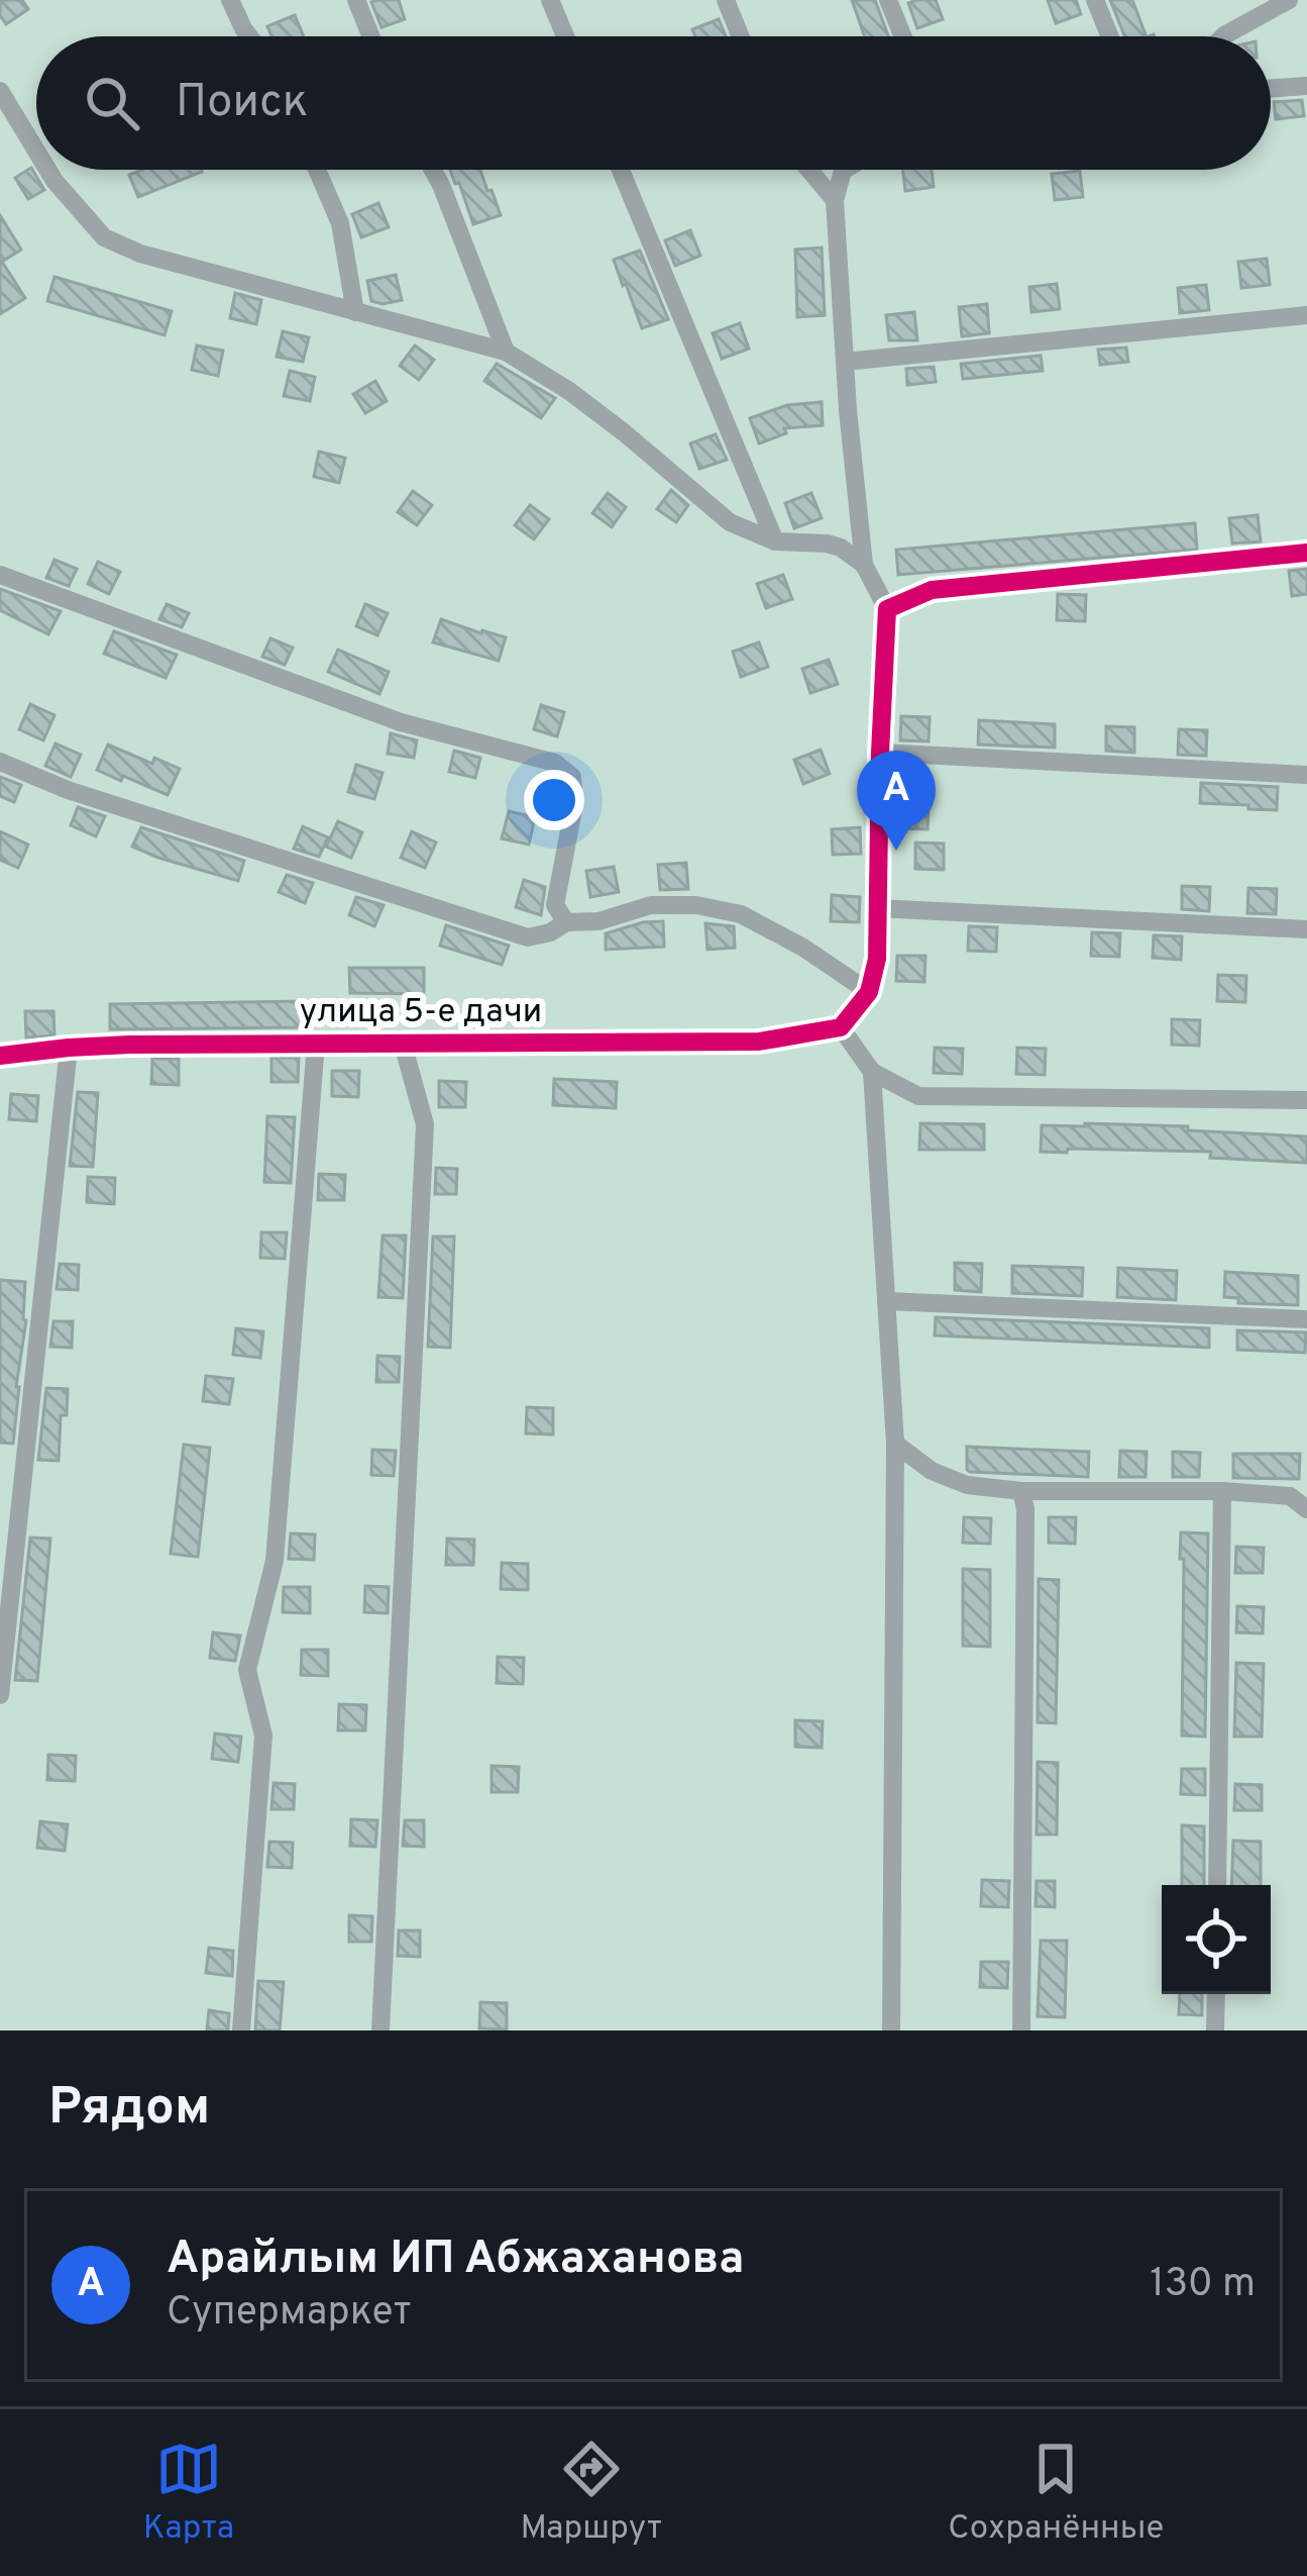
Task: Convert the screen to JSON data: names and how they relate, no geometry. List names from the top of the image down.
{
  "streets": {
    "street": ["улица 5-е дачи"]
  },
  "page": {
    "search": "Поиск",
    "pins": "A",
    "heading": "Рядом",
    "list": [
      {
        "mark": "A",
        "name": "Арайлым ИП Абжаханова",
        "note": "Супермаркет",
        "value": "130 m"
      }
    ],
    "nav": ["Карта", "Маршрут", "Сохранённые"]
  }
}
